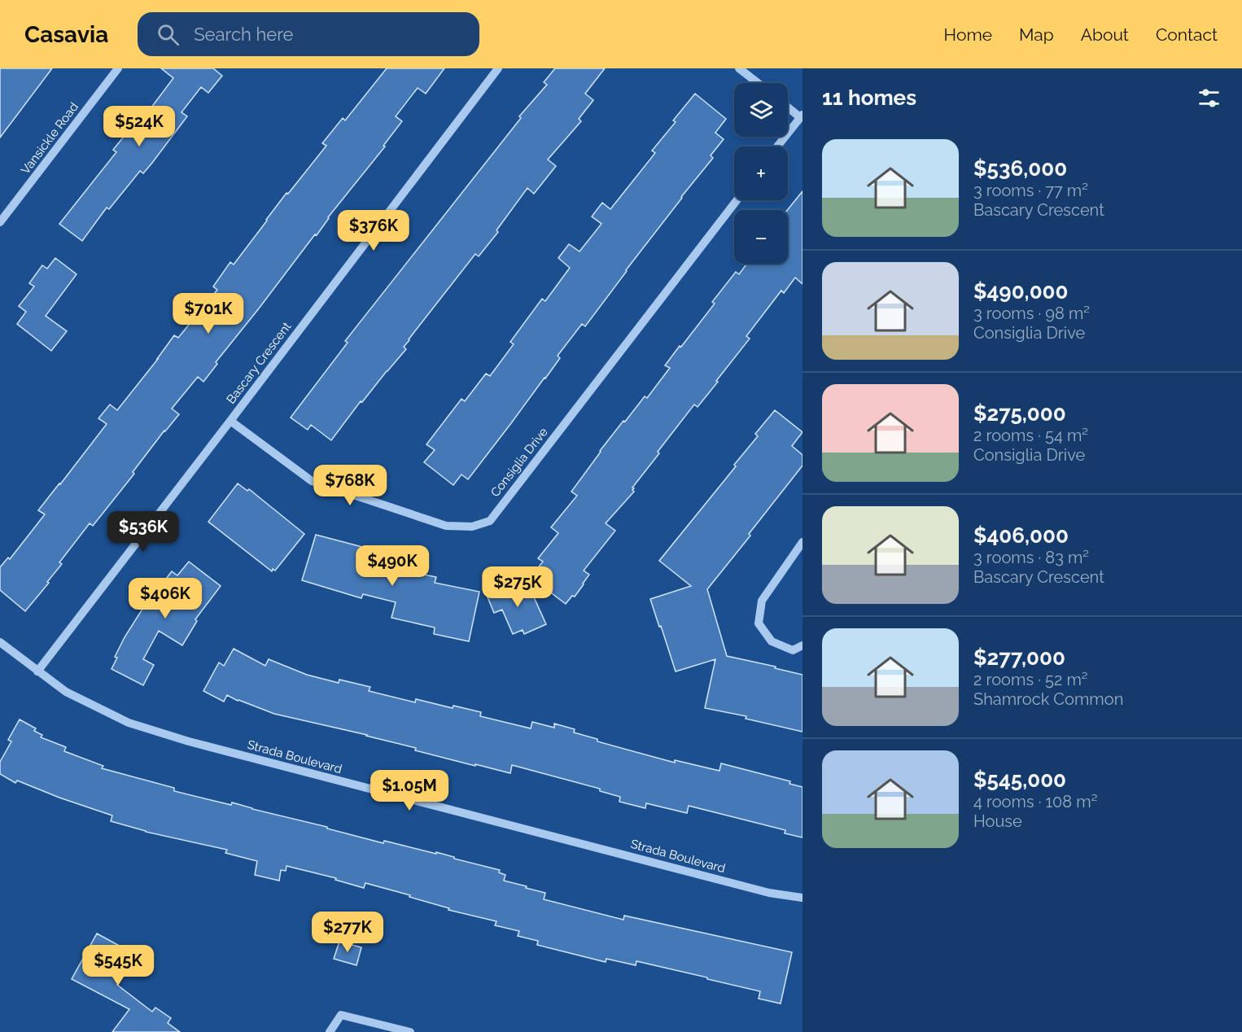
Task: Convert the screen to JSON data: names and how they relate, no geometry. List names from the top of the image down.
{
  "streets": {
    "street": [
      "Vansickle Road",
      "Bascary Crescent",
      "Consiglia Drive",
      "Strada Boulevard"
    ]
  },
  "crossings": [
    ["Bascary Crescent", "Consiglia Drive"],
    ["Bascary Crescent", "Strada Boulevard"]
  ],
  "page": {
    "header": "Casavia",
    "search": "Search here",
    "nav": [
      "Home",
      "Map",
      "About",
      "Contact"
    ],
    "heading": "11 homes",
    "map_buttons": ["+", "−"],
    "price": [
      "$524K",
      "$376K",
      "$701K",
      "$768K",
      "$536K",
      "$490K",
      "$275K",
      "$406K",
      "$1.05M",
      "$277K",
      "$545K"
    ],
    "list": [
      {
        "name": "$536,000",
        "note": "3 rooms · 77 m² · Bascary Crescent"
      },
      {
        "name": "$490,000",
        "note": "3 rooms · 98 m² · Consiglia Drive"
      },
      {
        "name": "$275,000",
        "note": "2 rooms · 54 m² · Consiglia Drive"
      },
      {
        "name": "$406,000",
        "note": "3 rooms · 83 m² · Bascary Crescent"
      },
      {
        "name": "$277,000",
        "note": "2 rooms · 52 m² · Shamrock Common"
      },
      {
        "name": "$545,000",
        "note": "4 rooms · 108 m² · House"
      }
    ]
  }
}
